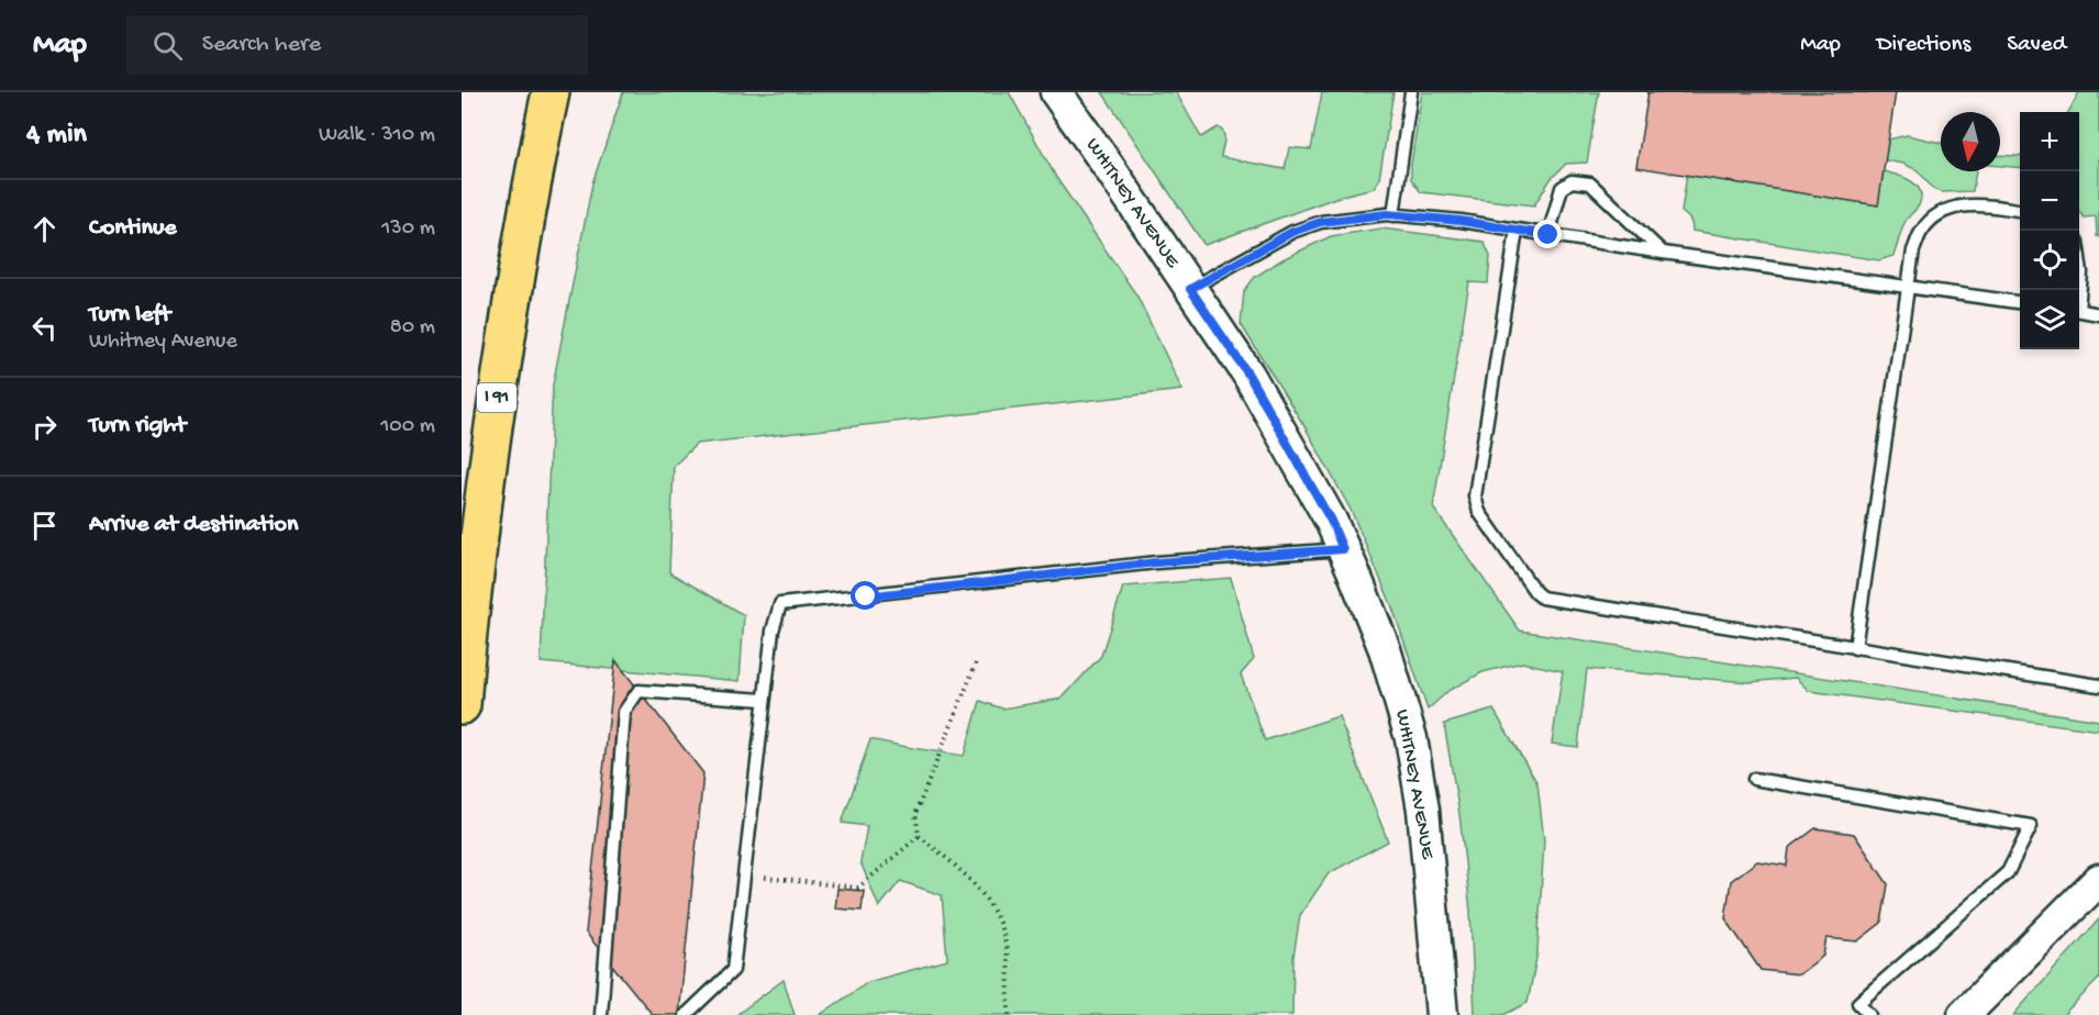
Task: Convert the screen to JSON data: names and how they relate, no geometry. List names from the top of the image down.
{
  "streets": {
    "highway": ["I 91"],
    "main road": ["WHITNEY AVENUE"]
  },
  "north": "bottom",
  "page": {
    "header": "Map",
    "search": "Search here",
    "nav": ["Map", "Directions", "Saved"],
    "heading": ["4 min", "Walk · 310 m"],
    "map_buttons": ["+", "−"],
    "list": [
      ["Continue", "130 m"],
      ["Turn left", "Whitney Avenue", "80 m"],
      ["Turn right", "100 m"],
      "Arrive at destination"
    ]
  }
}
